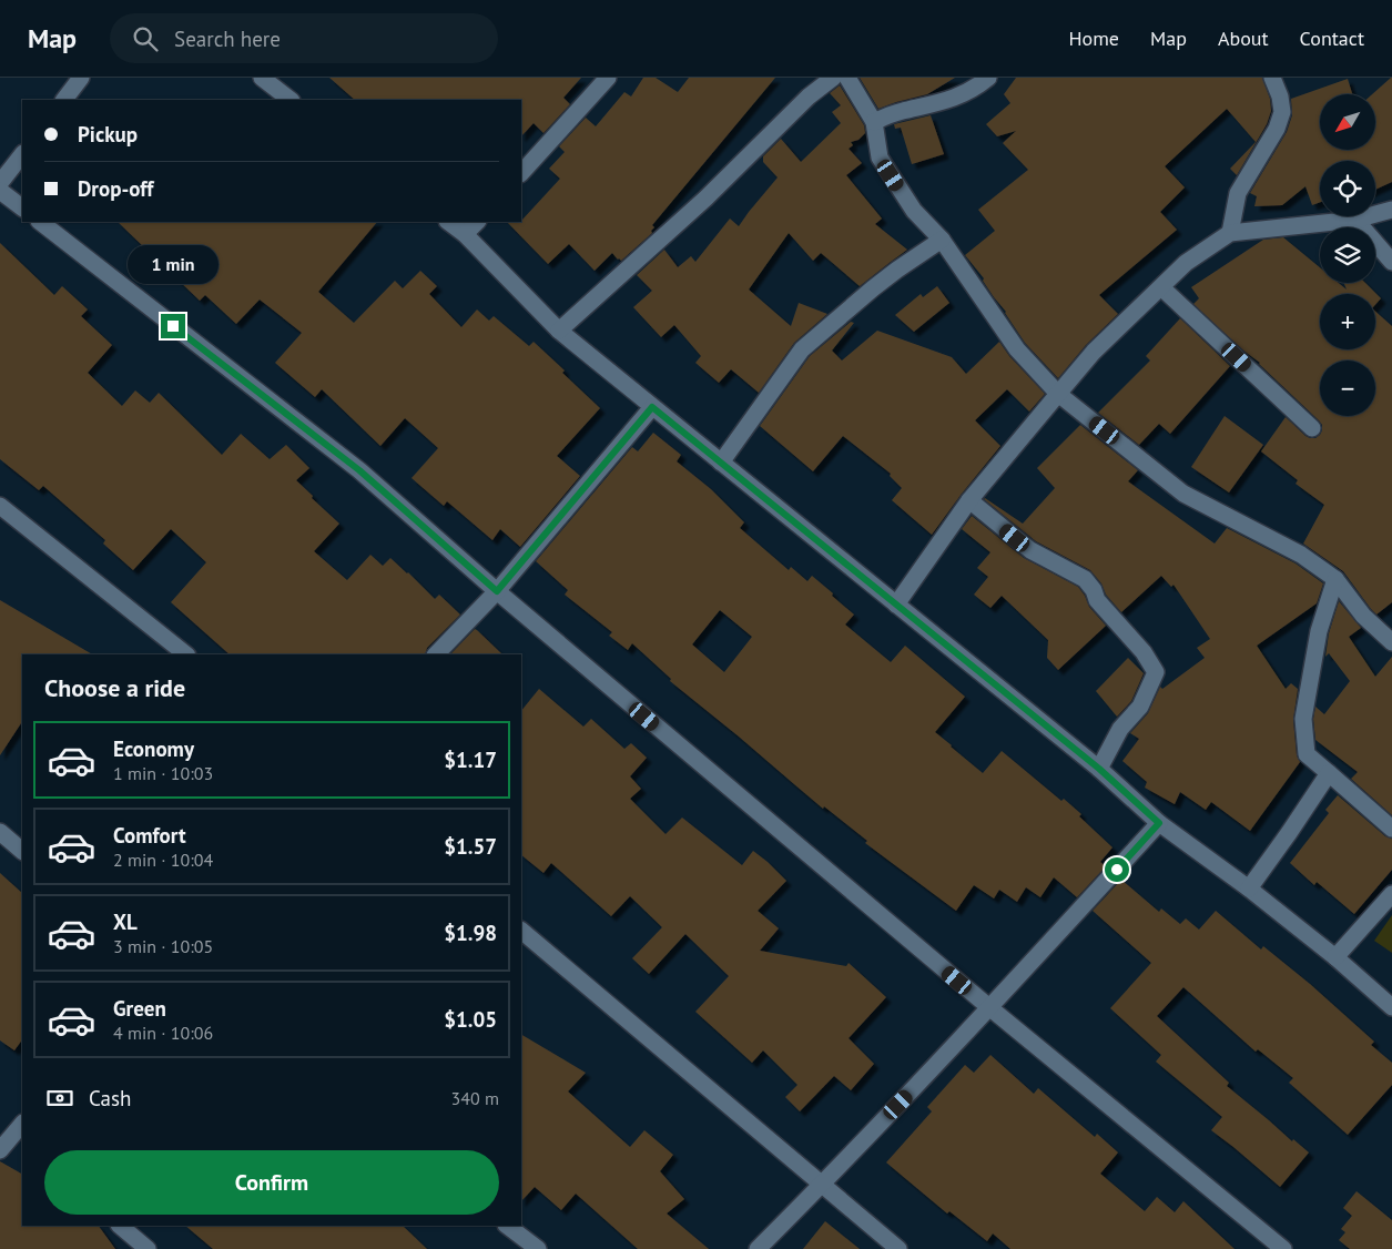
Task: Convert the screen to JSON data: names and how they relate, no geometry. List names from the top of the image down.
{
  "north": "bottom left",
  "page": {
    "header": "Map",
    "search": "Search here",
    "nav": [
      "Home",
      "Map",
      "About",
      "Contact"
    ],
    "map_buttons": ["+", "−"],
    "banner": ["Pickup", "Drop-off"],
    "bubble": "1 min",
    "heading": "Choose a ride",
    "list": [
      {
        "name": "Economy",
        "note": "1 min · 10:03",
        "value": "$1.17"
      },
      {
        "name": "Comfort",
        "note": "2 min · 10:04",
        "value": "$1.57"
      },
      {
        "name": "XL",
        "note": "3 min · 10:05",
        "value": "$1.98"
      },
      {
        "name": "Green",
        "note": "4 min · 10:06",
        "value": "$1.05"
      }
    ],
    "pay": ["Cash", "340 m"],
    "buttons": "Confirm"
  }
}
